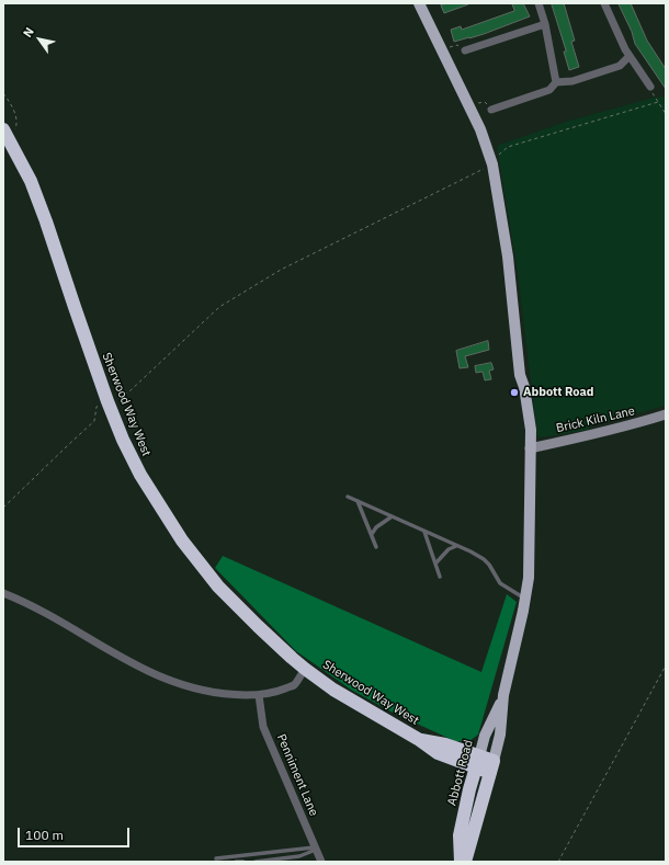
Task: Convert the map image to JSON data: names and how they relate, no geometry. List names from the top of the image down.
{
  "streets": {
    "highway": ["Sherwood Way West", "Abbott Road"],
    "street": ["Brick Kiln Lane", "Penniment Lane"]
  },
  "crossings": [
    ["Sherwood Way West", "Abbott Road"],
    ["Brick Kiln Lane", "Abbott Road"]
  ],
  "places": ["Abbott Road"],
  "scale_bar": "100 m",
  "north": "top left"
}
